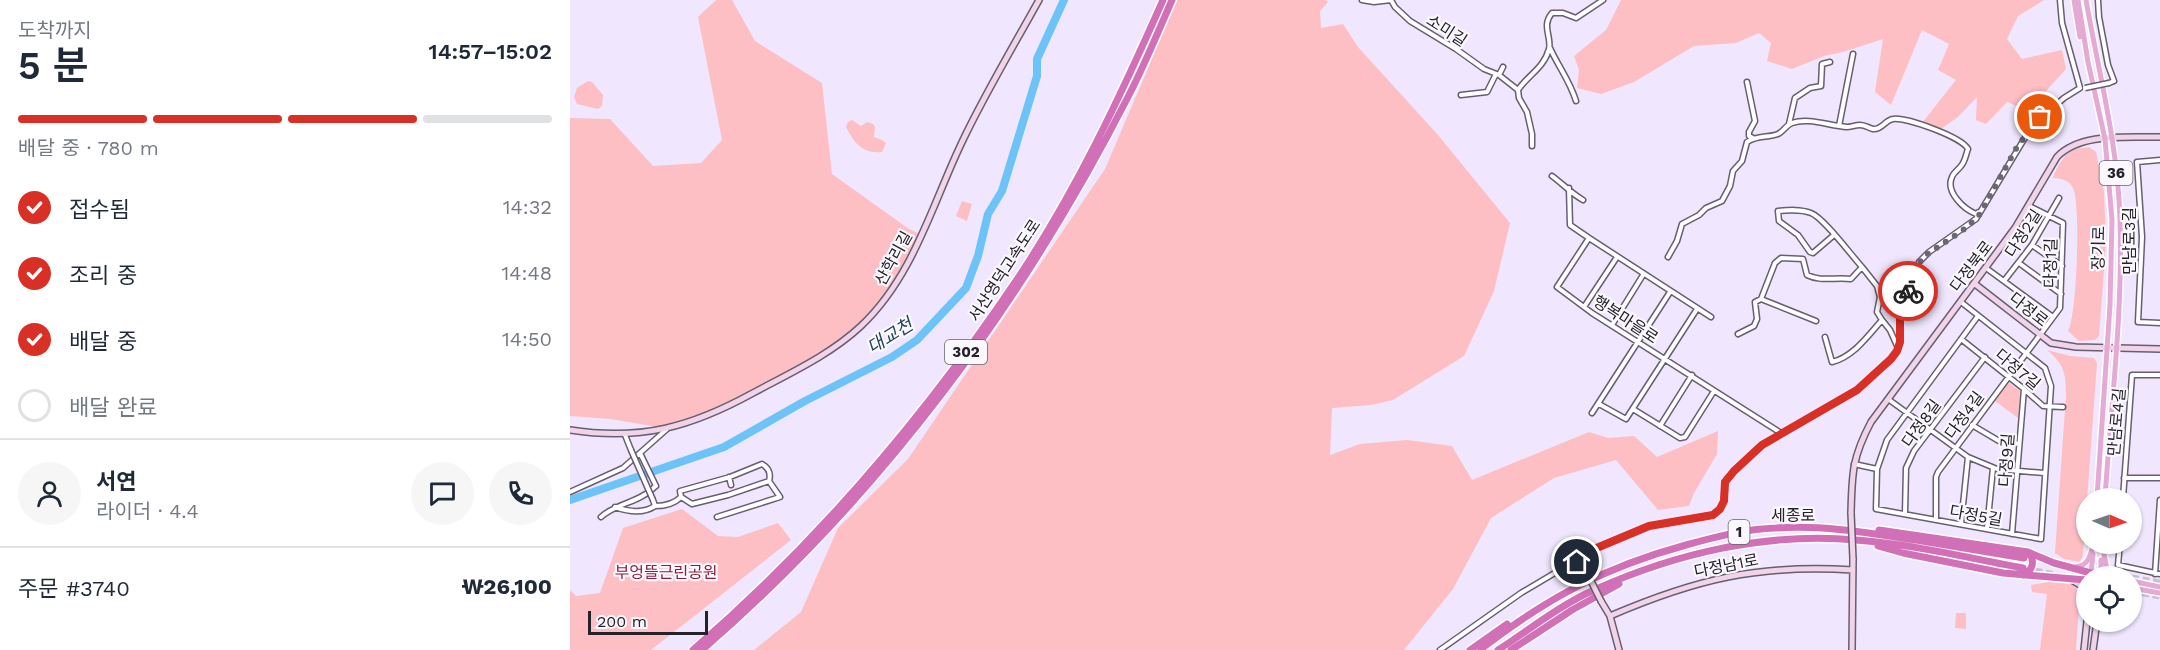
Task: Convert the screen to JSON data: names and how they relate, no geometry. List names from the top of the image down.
{
  "streets": {
    "highway": [
      "서산영덕고속도로",
      "302",
      "세종로",
      "1"
    ],
    "main road": ["36", "장기로"],
    "street": [
      "소미길",
      "다정2길",
      "만남로3길",
      "산학리길",
      "다정1길",
      "다정북로",
      "다정로",
      "행복마을로",
      "다정7길",
      "다정4길",
      "만남로4길",
      "다정8길",
      "다정9길",
      "다정5길",
      "다정남1로"
    ]
  },
  "crossings": [
    ["다정2길", "다정1길"],
    ["장기로", "다정북로"],
    ["장기로", "다정로"],
    ["다정1길", "다정북로"],
    ["다정1길", "다정로"],
    ["다정1길", "다정4길"],
    ["다정북로", "다정로"],
    ["다정북로", "다정5길"],
    ["다정북로", "다정남1로"],
    ["다정로", "다정4길"],
    ["다정7길", "다정4길"],
    ["다정7길", "다정8길"],
    ["다정7길", "다정9길"],
    ["다정7길", "다정5길"],
    ["다정4길", "다정5길"],
    ["다정8길", "다정5길"],
    ["다정9길", "다정5길"]
  ],
  "water": ["대교천"],
  "parks": ["부엉뜰근린공원"],
  "scale_bar": "200 m",
  "north": "right",
  "page": {
    "heading": ["5 분", "도착까지", "14:57–15:02"],
    "panel": [
      "서연",
      "라이더 · 4.4",
      "주문 #3740",
      "₩26,100"
    ],
    "bar": "배달 중 · 780 m",
    "list": [
      ["접수됨", "14:32"],
      ["조리 중", "14:48"],
      ["배달 중", "14:50"],
      "배달 완료"
    ],
    "scale": "200 m"
  }
}
